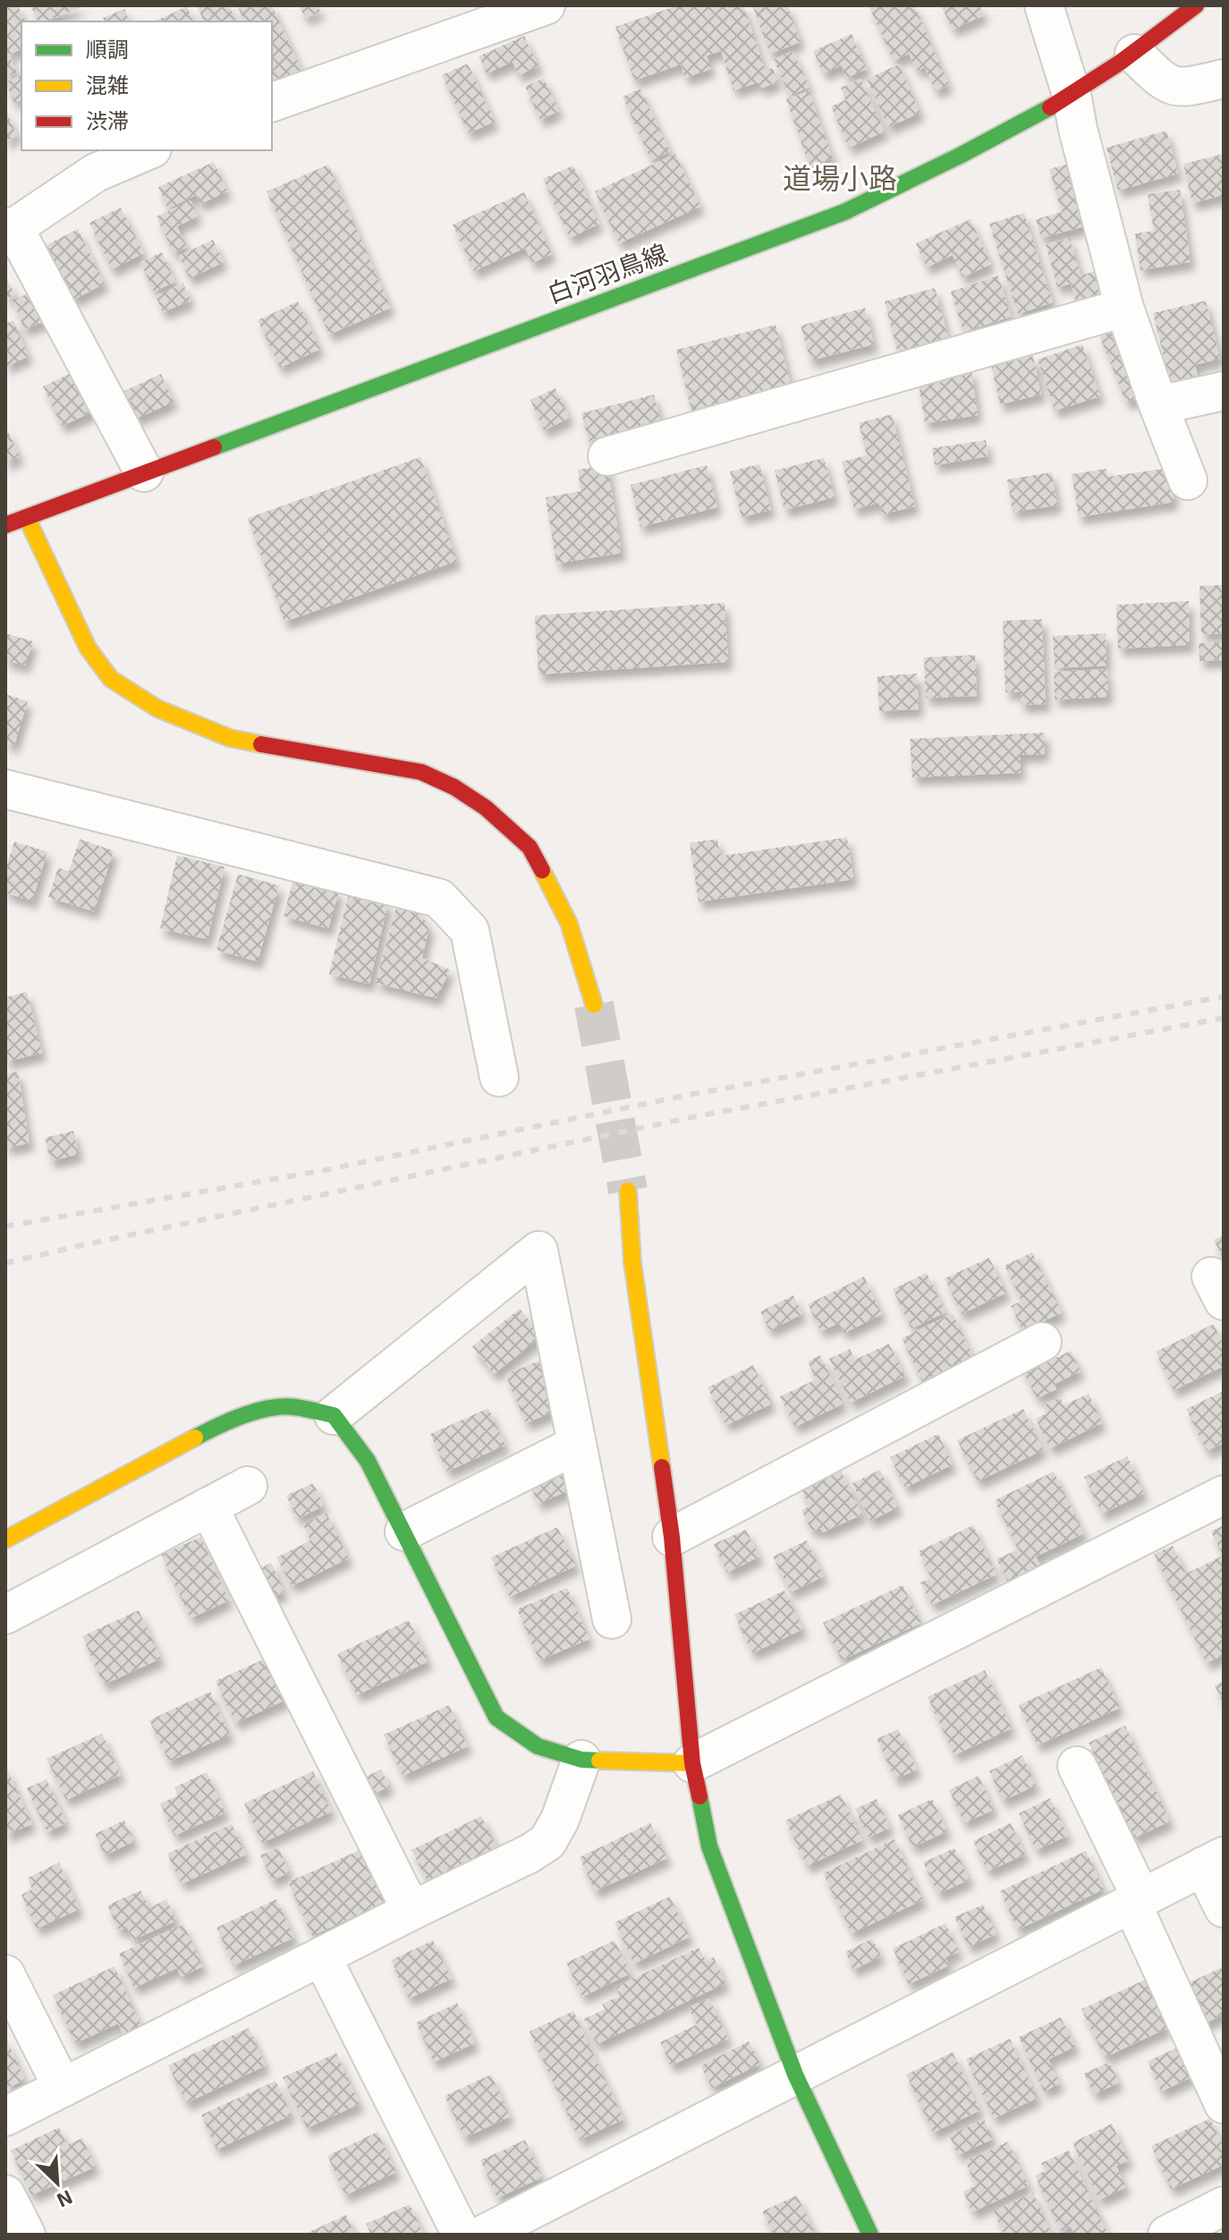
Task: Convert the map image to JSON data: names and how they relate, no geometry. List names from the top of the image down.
{
  "streets": {
    "street": ["白河羽鳥線"]
  },
  "districts": ["道場小路"],
  "legend": ["順調", "混雑", "渋滞"],
  "north": "bottom right"
}
